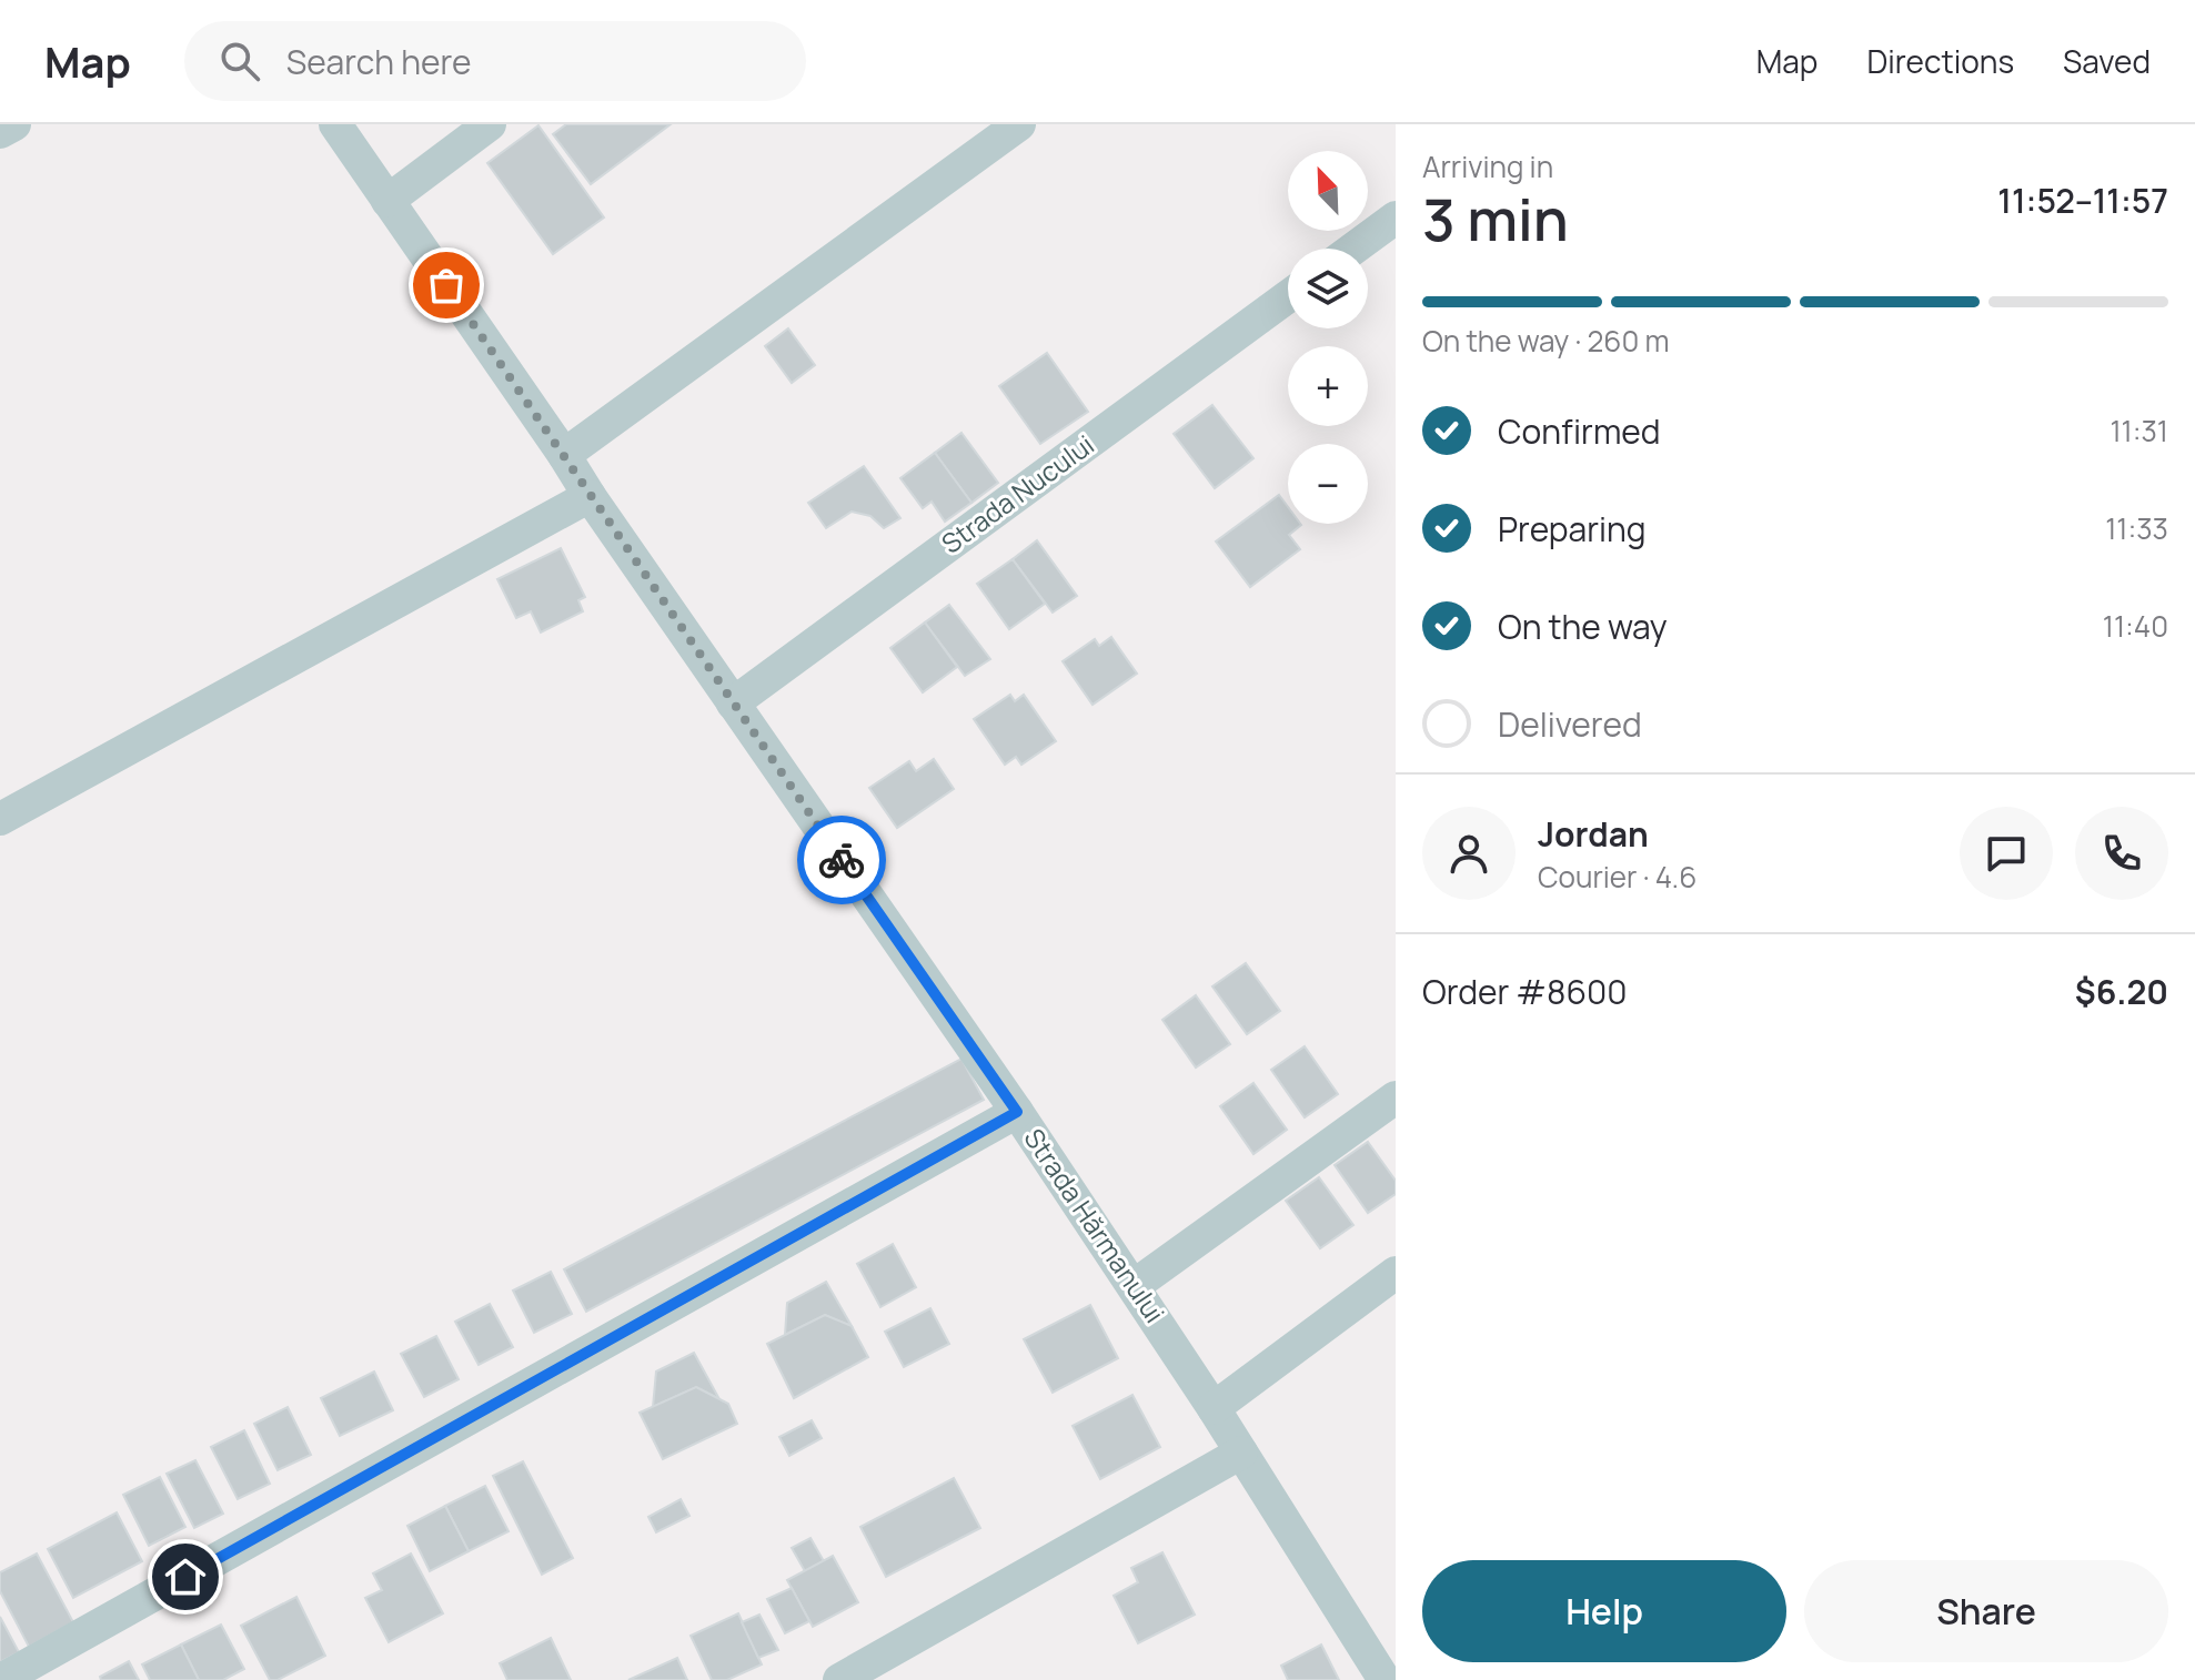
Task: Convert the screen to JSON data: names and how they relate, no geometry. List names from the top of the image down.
{
  "streets": {
    "street": ["Strada Nucului", "Strada Hărmanului"]
  },
  "crossings": [
    ["Strada Nucului", "Strada Hărmanului"]
  ],
  "north": "top left",
  "page": {
    "header": "Map",
    "search": "Search here",
    "nav": ["Map", "Directions", "Saved"],
    "heading": ["3 min", "Arriving in", "11:52–11:57"],
    "panel": [
      "Jordan",
      "Courier · 4.6",
      "Order #8600",
      "$6.20"
    ],
    "map_buttons": ["+", "−"],
    "bar": "On the way · 260 m",
    "list": [
      ["Confirmed", "11:31"],
      ["Preparing", "11:33"],
      ["On the way", "11:40"],
      "Delivered"
    ],
    "buttons": ["Help", "Share"]
  }
}
